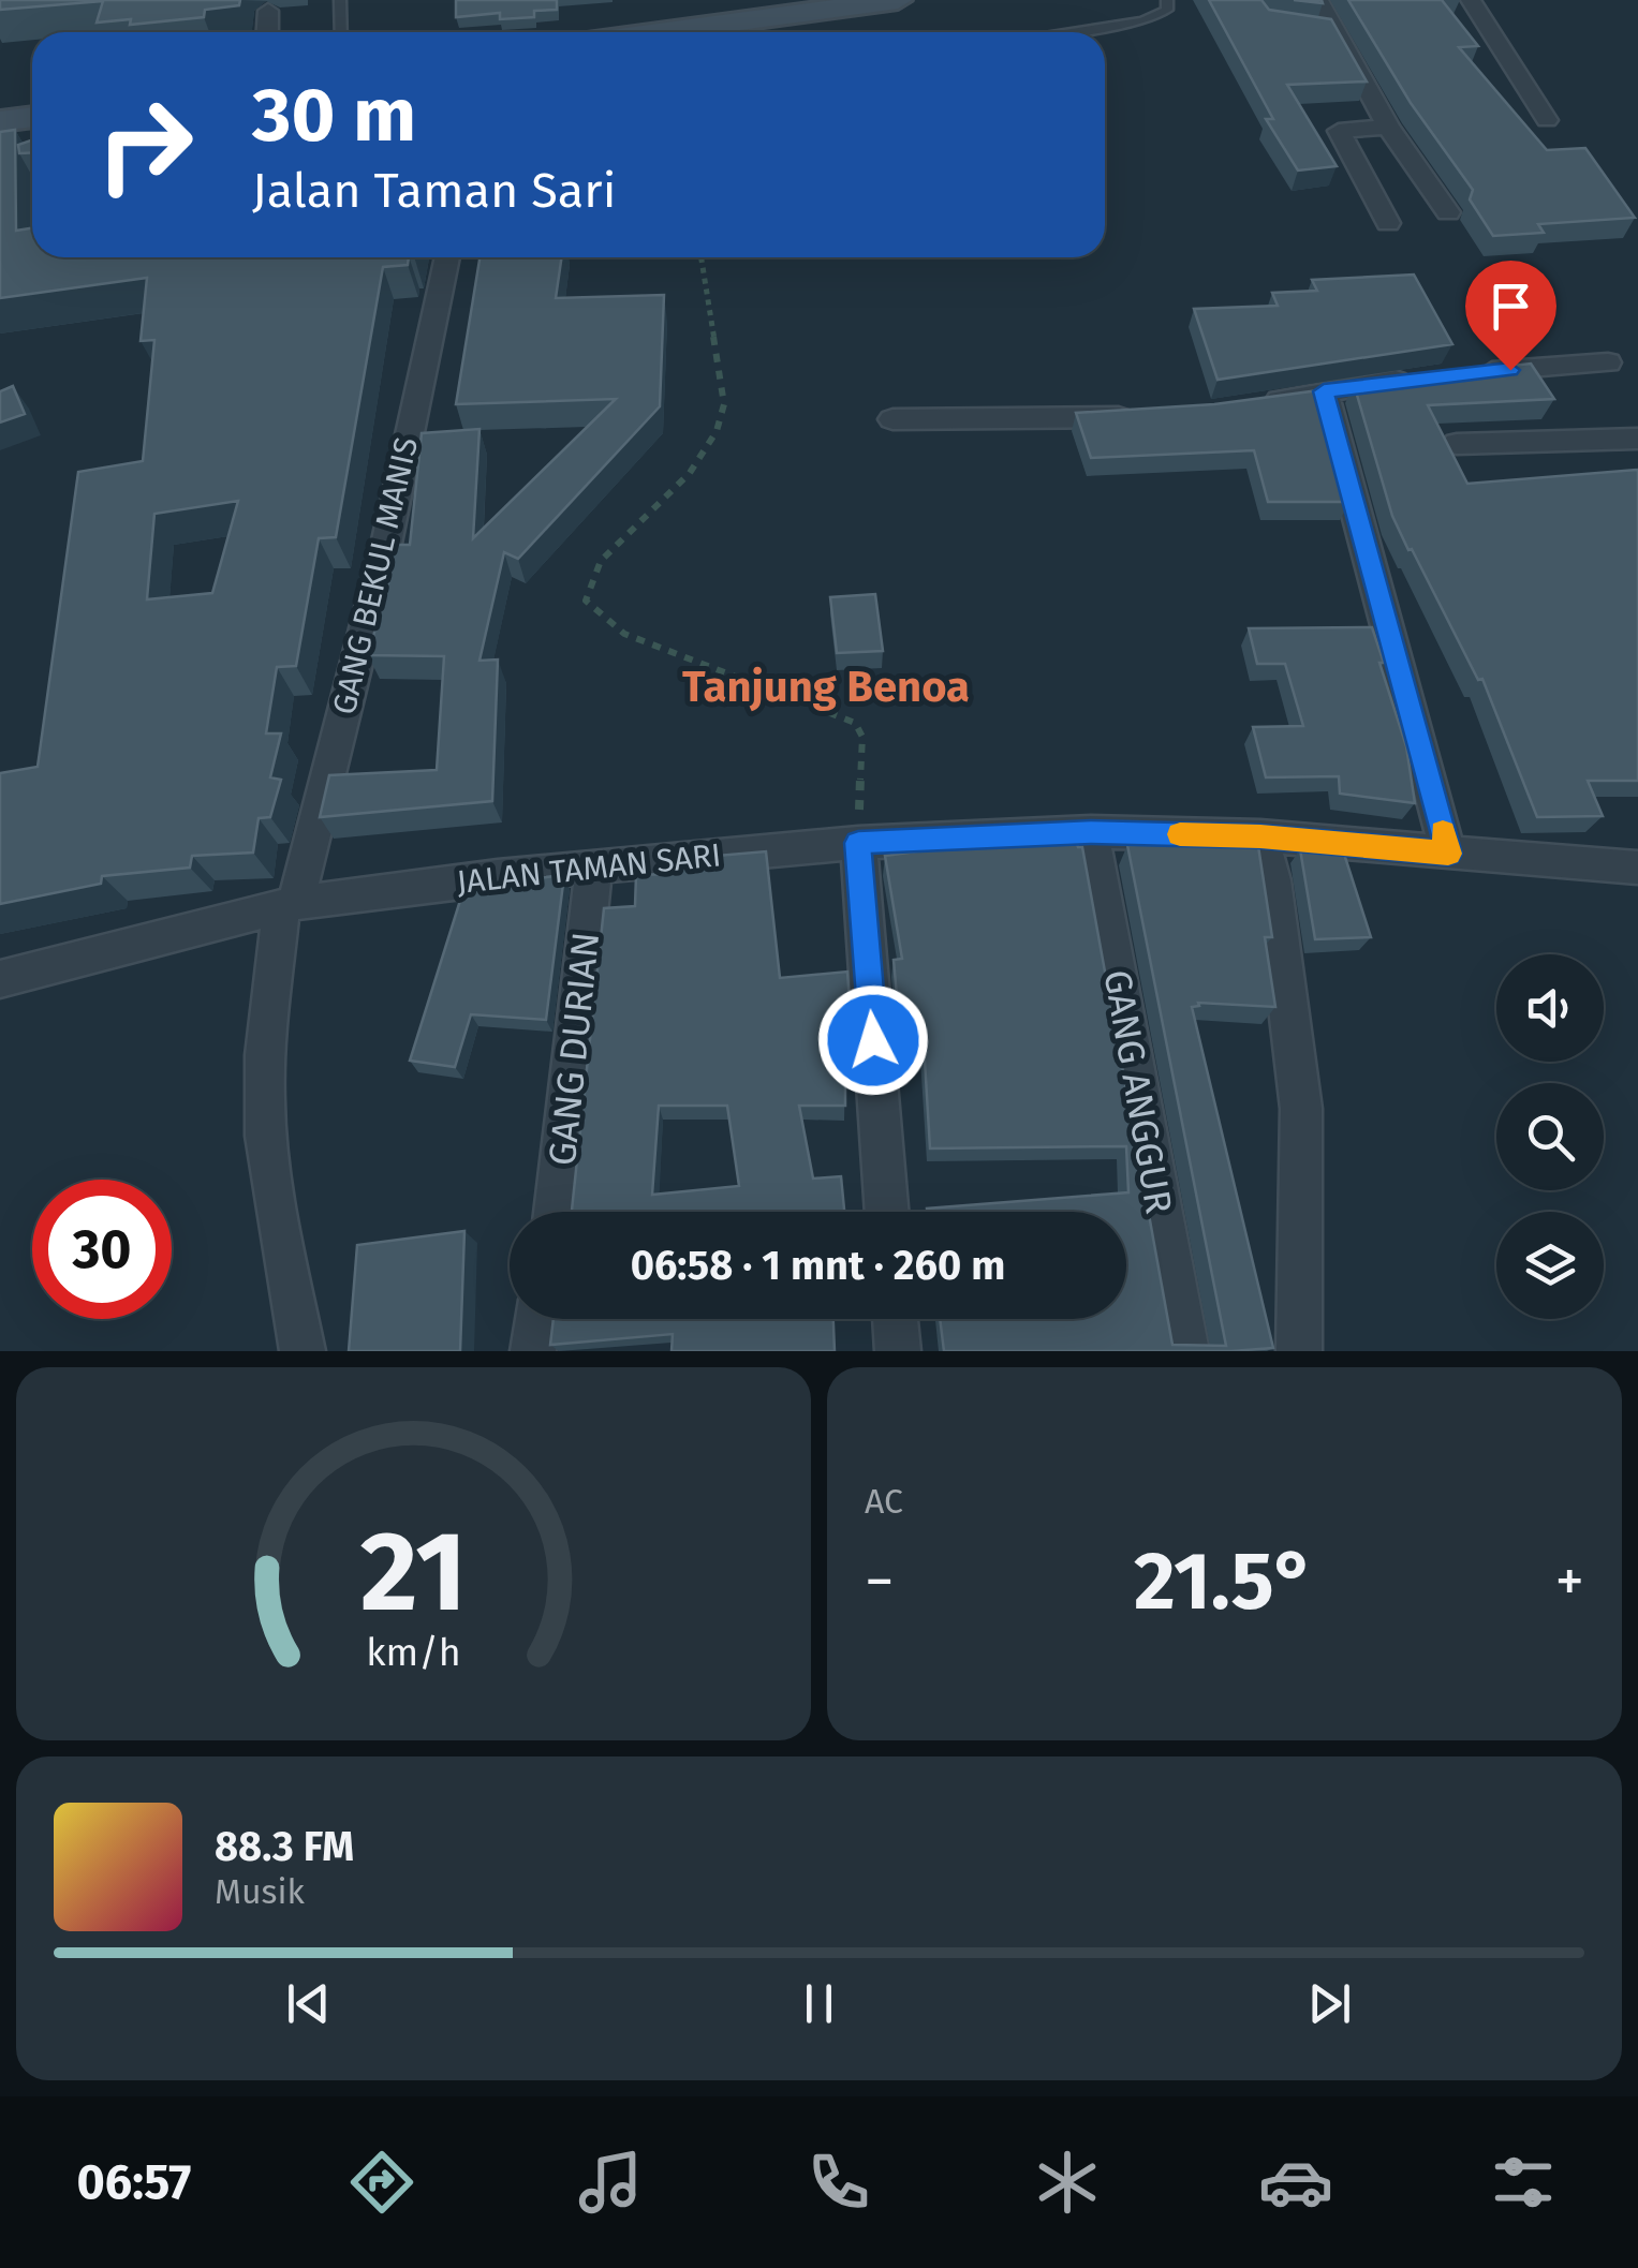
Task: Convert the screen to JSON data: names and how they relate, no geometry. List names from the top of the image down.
{
  "streets": {
    "street": [
      "GANG BEKUL MANIS",
      "JALAN TAMAN SARI",
      "GANG DURIAN",
      "GANG ANGGUR"
    ]
  },
  "crossings": [
    ["GANG BEKUL MANIS", "JALAN TAMAN SARI"],
    ["JALAN TAMAN SARI", "GANG DURIAN"],
    ["JALAN TAMAN SARI", "GANG ANGGUR"]
  ],
  "districts": ["Tanjung Benoa"],
  "page": {
    "turn": ["30 m", "Jalan Taman Sari"],
    "limit": "30",
    "trip": "06:58 · 1 mnt · 260 m",
    "tile": "AC",
    "heat": ["−", "21.5°", "+"],
    "song": ["88.3 FM", "Musik"],
    "tabs": "06:57",
    "gauge": ["21", "km/h"]
  }
}
